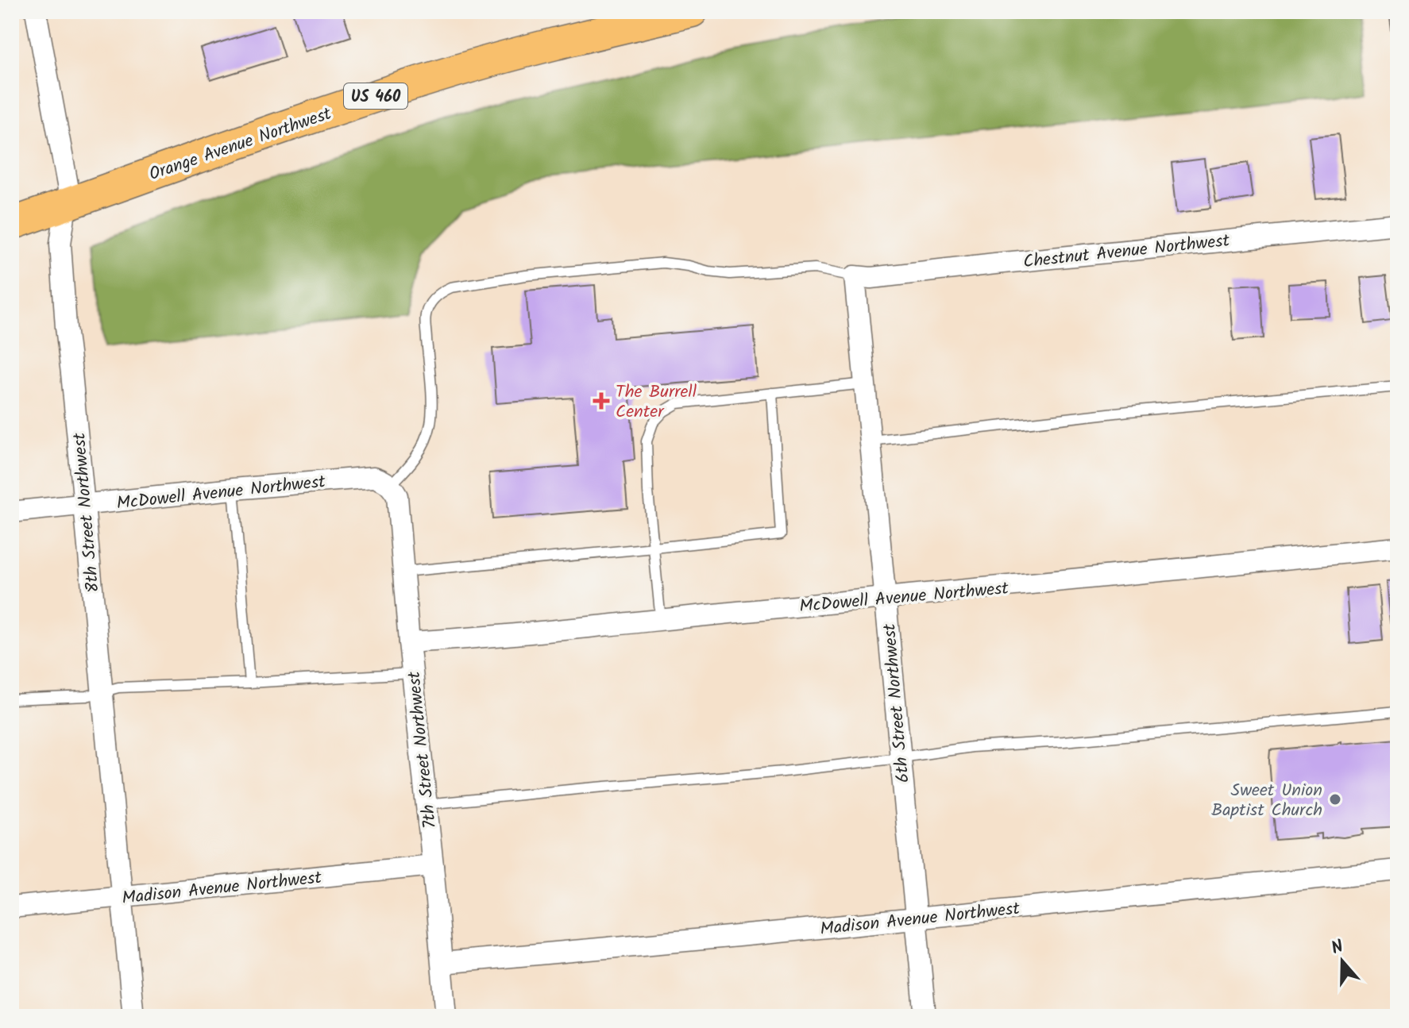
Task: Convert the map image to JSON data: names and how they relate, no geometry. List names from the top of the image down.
{
  "streets": {
    "main road": ["US 460", "Orange Avenue Northwest"],
    "street": [
      "Chestnut Avenue Northwest",
      "McDowell Avenue Northwest",
      "8th Street Northwest",
      "6th Street Northwest",
      "7th Street Northwest",
      "Madison Avenue Northwest"
    ]
  },
  "crossings": [
    ["Orange Avenue Northwest", "8th Street Northwest"],
    ["Chestnut Avenue Northwest", "6th Street Northwest"],
    ["McDowell Avenue Northwest", "8th Street Northwest"],
    ["McDowell Avenue Northwest", "6th Street Northwest"],
    ["McDowell Avenue Northwest", "7th Street Northwest"],
    ["8th Street Northwest", "Madison Avenue Northwest"],
    ["6th Street Northwest", "Madison Avenue Northwest"],
    ["7th Street Northwest", "Madison Avenue Northwest"]
  ],
  "places": {
    "health": ["The Burrell Center"],
    "other": ["Sweet Union Baptist Church"]
  },
  "north": "top"
}
